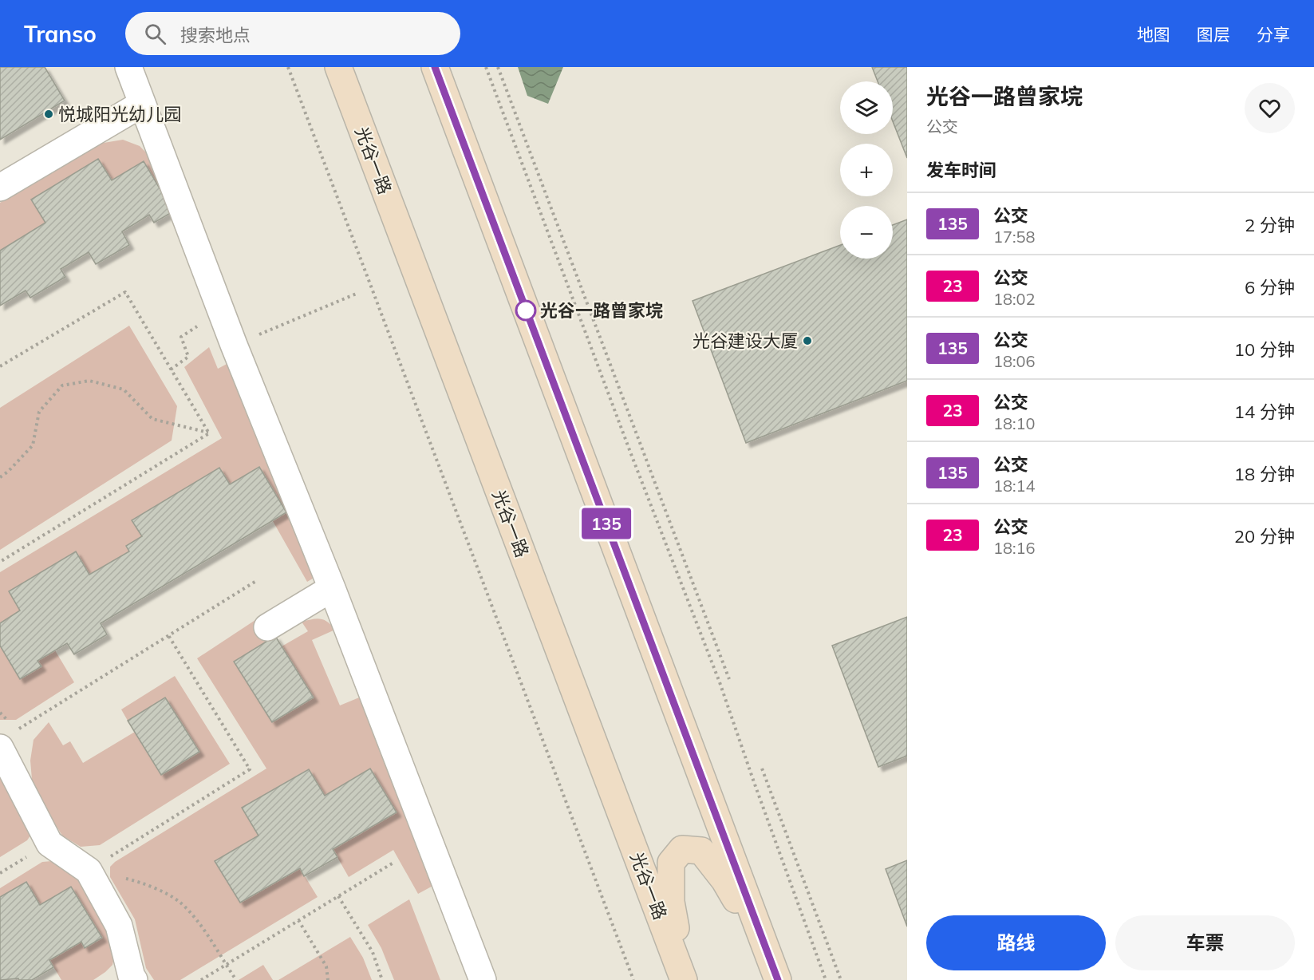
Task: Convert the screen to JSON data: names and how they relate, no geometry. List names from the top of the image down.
{
  "streets": {
    "main road": ["光谷一路"]
  },
  "places": ["悦城阳光幼儿园", "光谷一路曾家垸", "光谷建设大厦"],
  "lines": ["bus line 135"],
  "page": {
    "header": "Transo",
    "search": "搜索地点",
    "nav": ["地图", "图层", "分享"],
    "on_map": "135",
    "heading": [
      ["光谷一路曾家垸", "公交"],
      "发车时间"
    ],
    "map_buttons": ["+", "−"],
    "list": [
      {
        "mark": "135",
        "name": "公交",
        "note": "17:58",
        "value": "2 分钟"
      },
      {
        "mark": "23",
        "name": "公交",
        "note": "18:02",
        "value": "6 分钟"
      },
      {
        "mark": "135",
        "name": "公交",
        "note": "18:06",
        "value": "10 分钟"
      },
      {
        "mark": "23",
        "name": "公交",
        "note": "18:10",
        "value": "14 分钟"
      },
      {
        "mark": "135",
        "name": "公交",
        "note": "18:14",
        "value": "18 分钟"
      },
      {
        "mark": "23",
        "name": "公交",
        "note": "18:16",
        "value": "20 分钟"
      }
    ],
    "buttons": ["路线", "车票"]
  }
}
